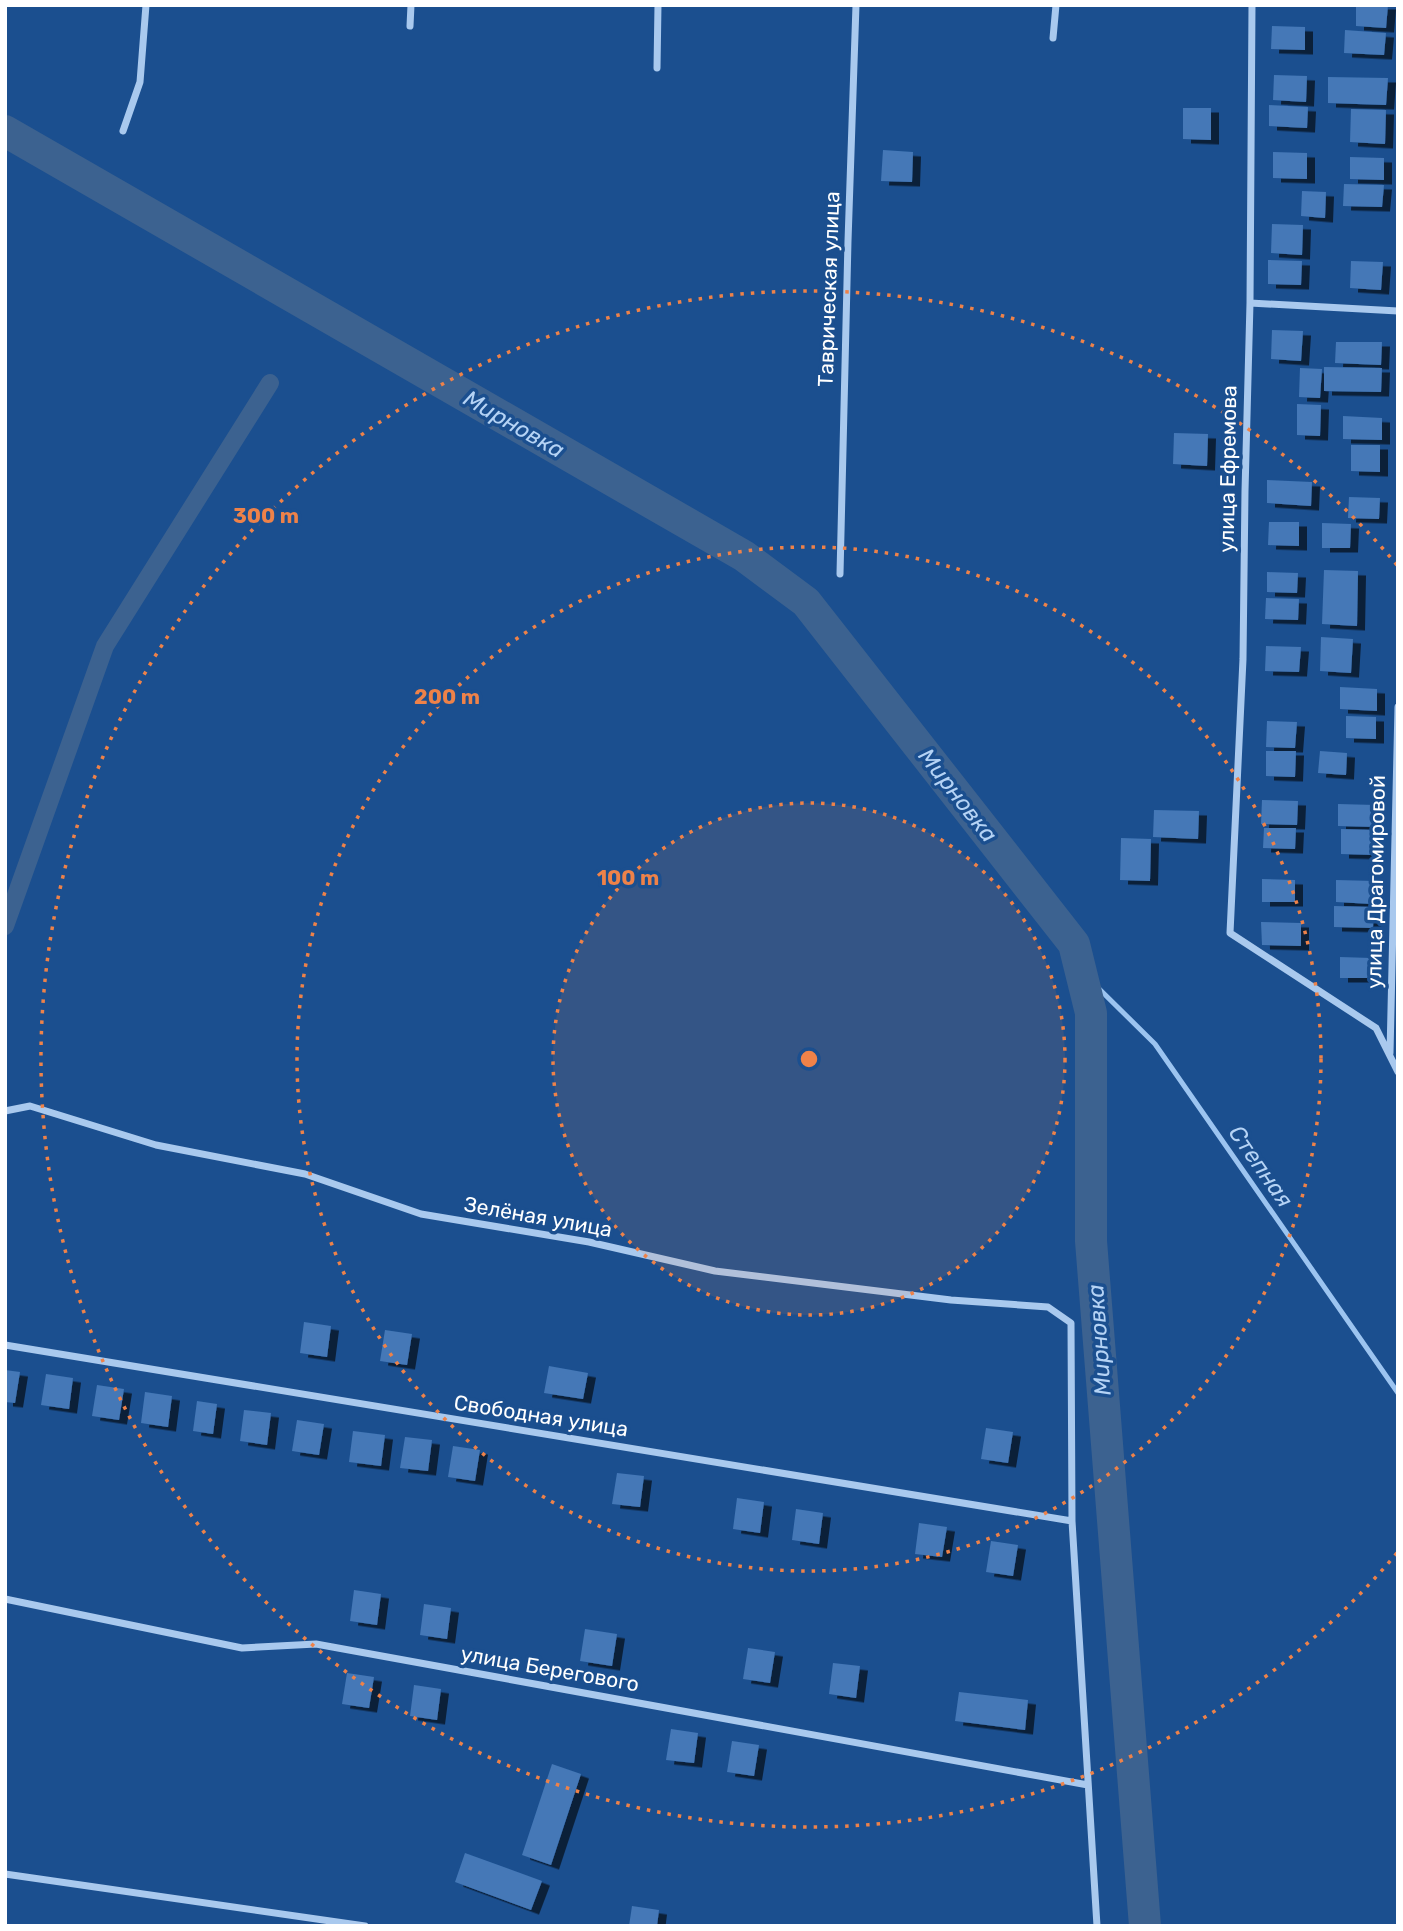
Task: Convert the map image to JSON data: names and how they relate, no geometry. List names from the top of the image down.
{
  "streets": {
    "street": [
      "Таврическая улица",
      "улица Ефремова",
      "улица Драгомировой",
      "Зелёная улица",
      "Свободная улица",
      "улица Берегового"
    ]
  },
  "crossings": [
    ["улица Ефремова", "улица Драгомировой"],
    ["Зелёная улица", "Свободная улица"]
  ],
  "water": ["Мирновка", "Степная"],
  "rings": ["300 m", "200 m", "100 m"]
}
